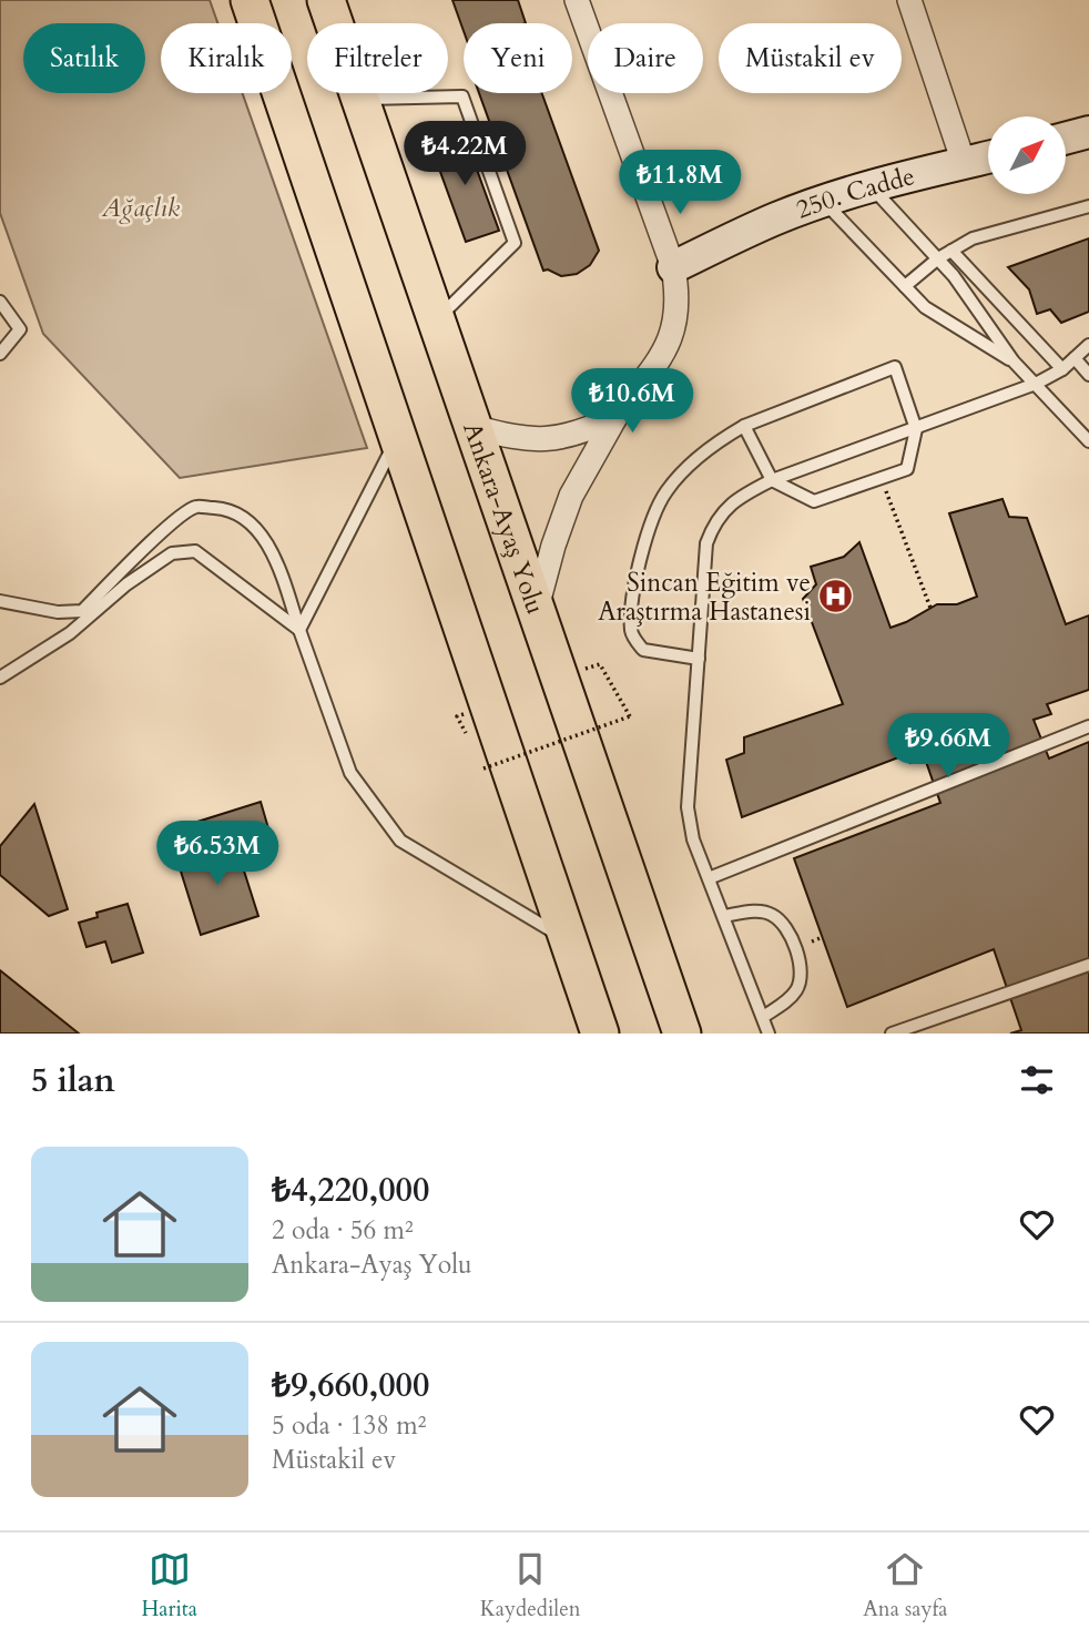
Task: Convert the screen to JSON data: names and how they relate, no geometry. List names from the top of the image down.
{
  "streets": {
    "highway": ["Ankara-Ayaş Yolu"],
    "main road": ["250. Cadde"]
  },
  "parks": ["Ağaçlık"],
  "places": {
    "hospital": ["Sincan Eğitim ve Araştırma Hastanesi"]
  },
  "north": "top right",
  "page": {
    "chip": [
      "Satılık",
      "Kiralık",
      "Filtreler",
      "Yeni",
      "Daire",
      "Müstakil ev"
    ],
    "price": [
      "₺4.22M",
      "₺11.8M",
      "₺10.6M",
      "₺9.66M",
      "₺6.53M"
    ],
    "heading": "5 ilan",
    "list": [
      {
        "name": "₺4,220,000",
        "note": "2 oda · 56 m² · Ankara-Ayaş Yolu"
      },
      {
        "name": "₺9,660,000",
        "note": "5 oda · 138 m² · Müstakil ev"
      }
    ],
    "tabs": ["Harita", "Kaydedilen", "Ana sayfa"]
  }
}
